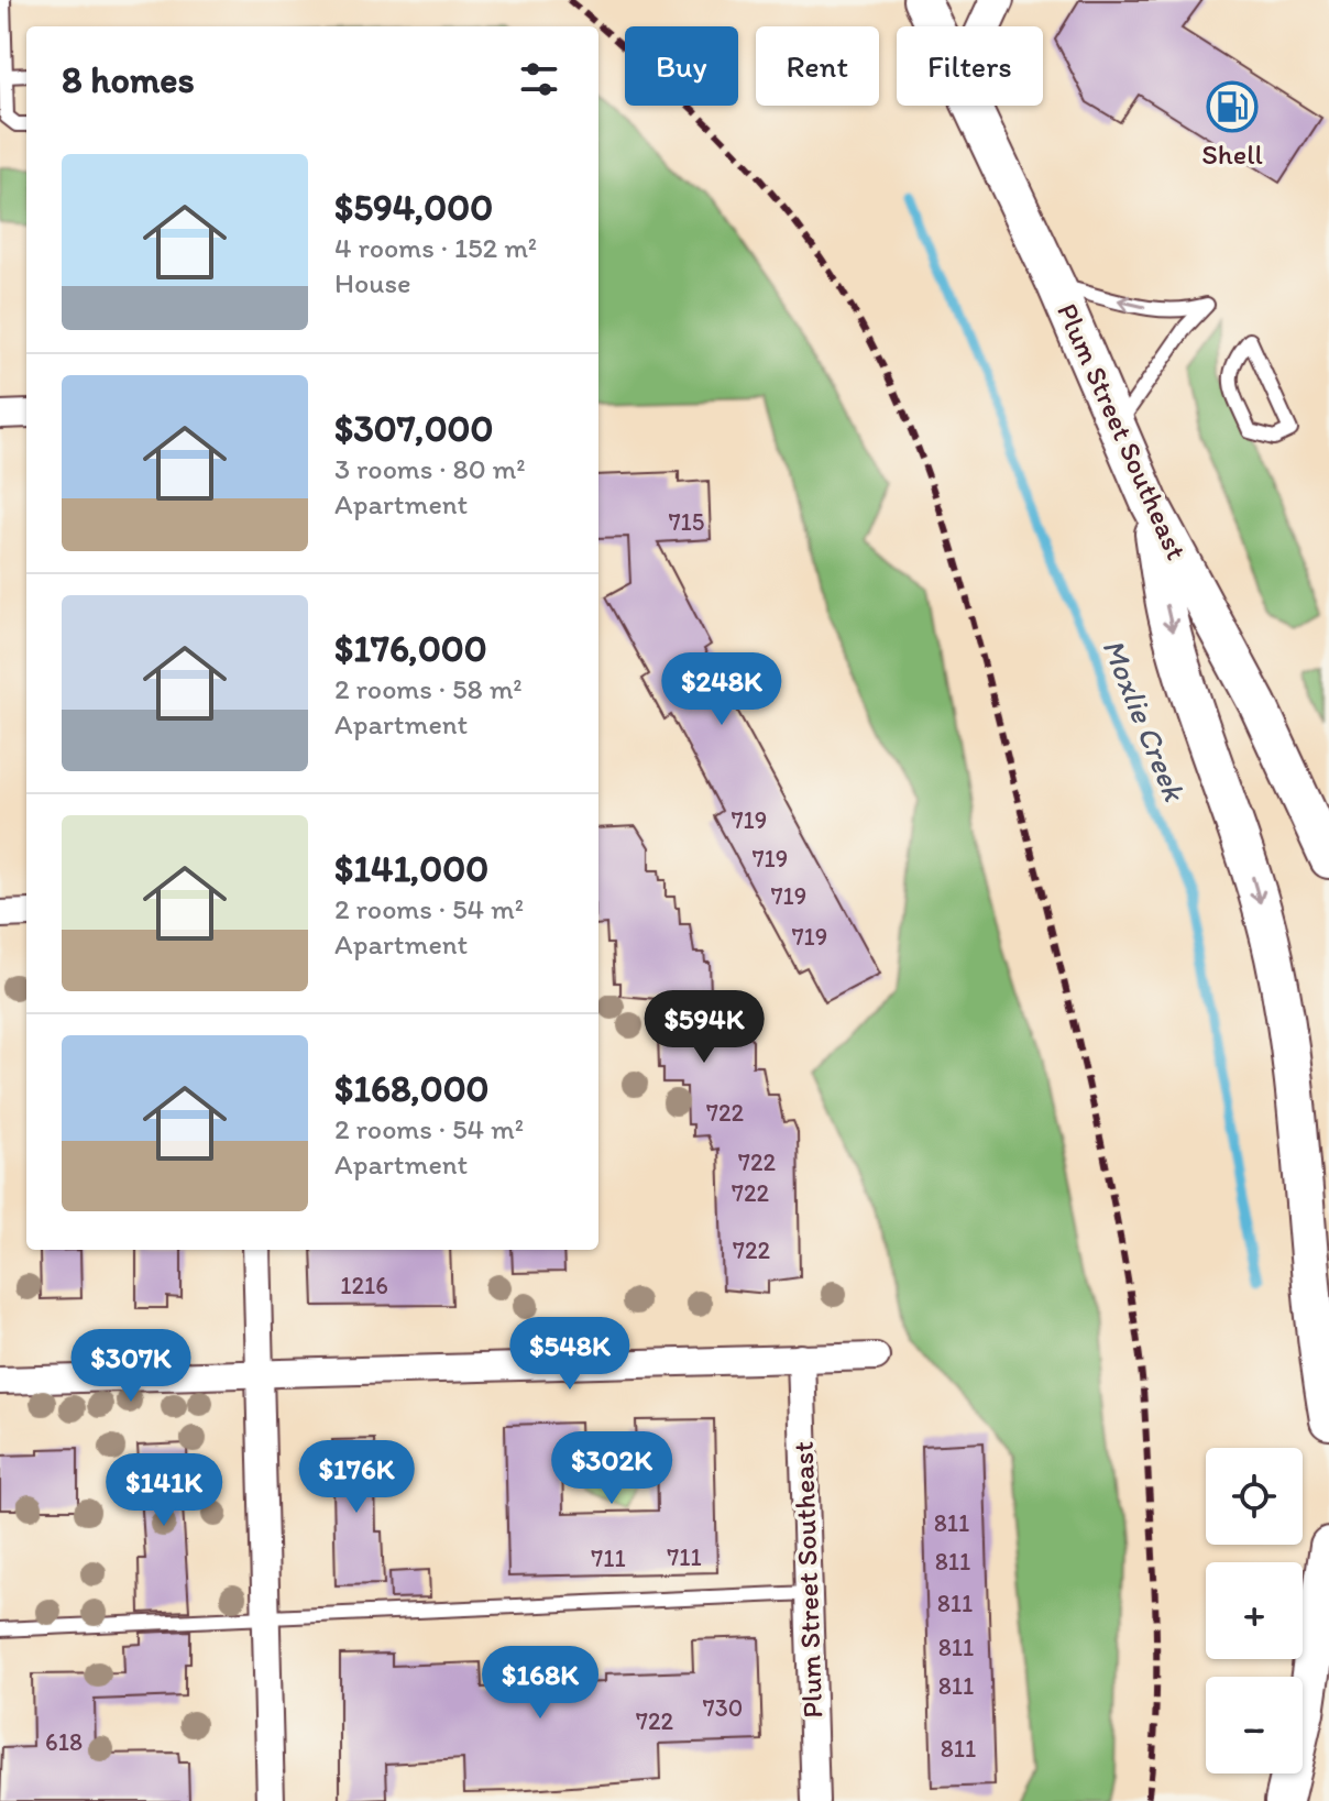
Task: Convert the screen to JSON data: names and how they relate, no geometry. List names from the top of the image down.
{
  "streets": {
    "main road": ["Plum Street Southeast"]
  },
  "water": ["Moxlie Creek"],
  "places": {
    "fuel station": ["Shell"]
  },
  "house_numbers": [
    "715",
    "719",
    "719",
    "719",
    "719",
    "722",
    "722",
    "722",
    "722",
    "1216",
    "811",
    "711",
    "711",
    "811",
    "811",
    "811",
    "811",
    "730",
    "722",
    "618",
    "811"
  ],
  "page": {
    "chip": ["Buy", "Rent", "Filters"],
    "heading": "8 homes",
    "list": [
      {
        "name": "$594,000",
        "note": "4 rooms · 152 m² · House"
      },
      {
        "name": "$307,000",
        "note": "3 rooms · 80 m² · Apartment"
      },
      {
        "name": "$176,000",
        "note": "2 rooms · 58 m² · Apartment"
      },
      {
        "name": "$141,000",
        "note": "2 rooms · 54 m² · Apartment"
      },
      {
        "name": "$168,000",
        "note": "2 rooms · 54 m² · Apartment"
      }
    ],
    "price": [
      "$248K",
      "$594K",
      "$548K",
      "$307K",
      "$302K",
      "$176K",
      "$141K",
      "$168K"
    ],
    "map_buttons": ["+", "−"]
  }
}
